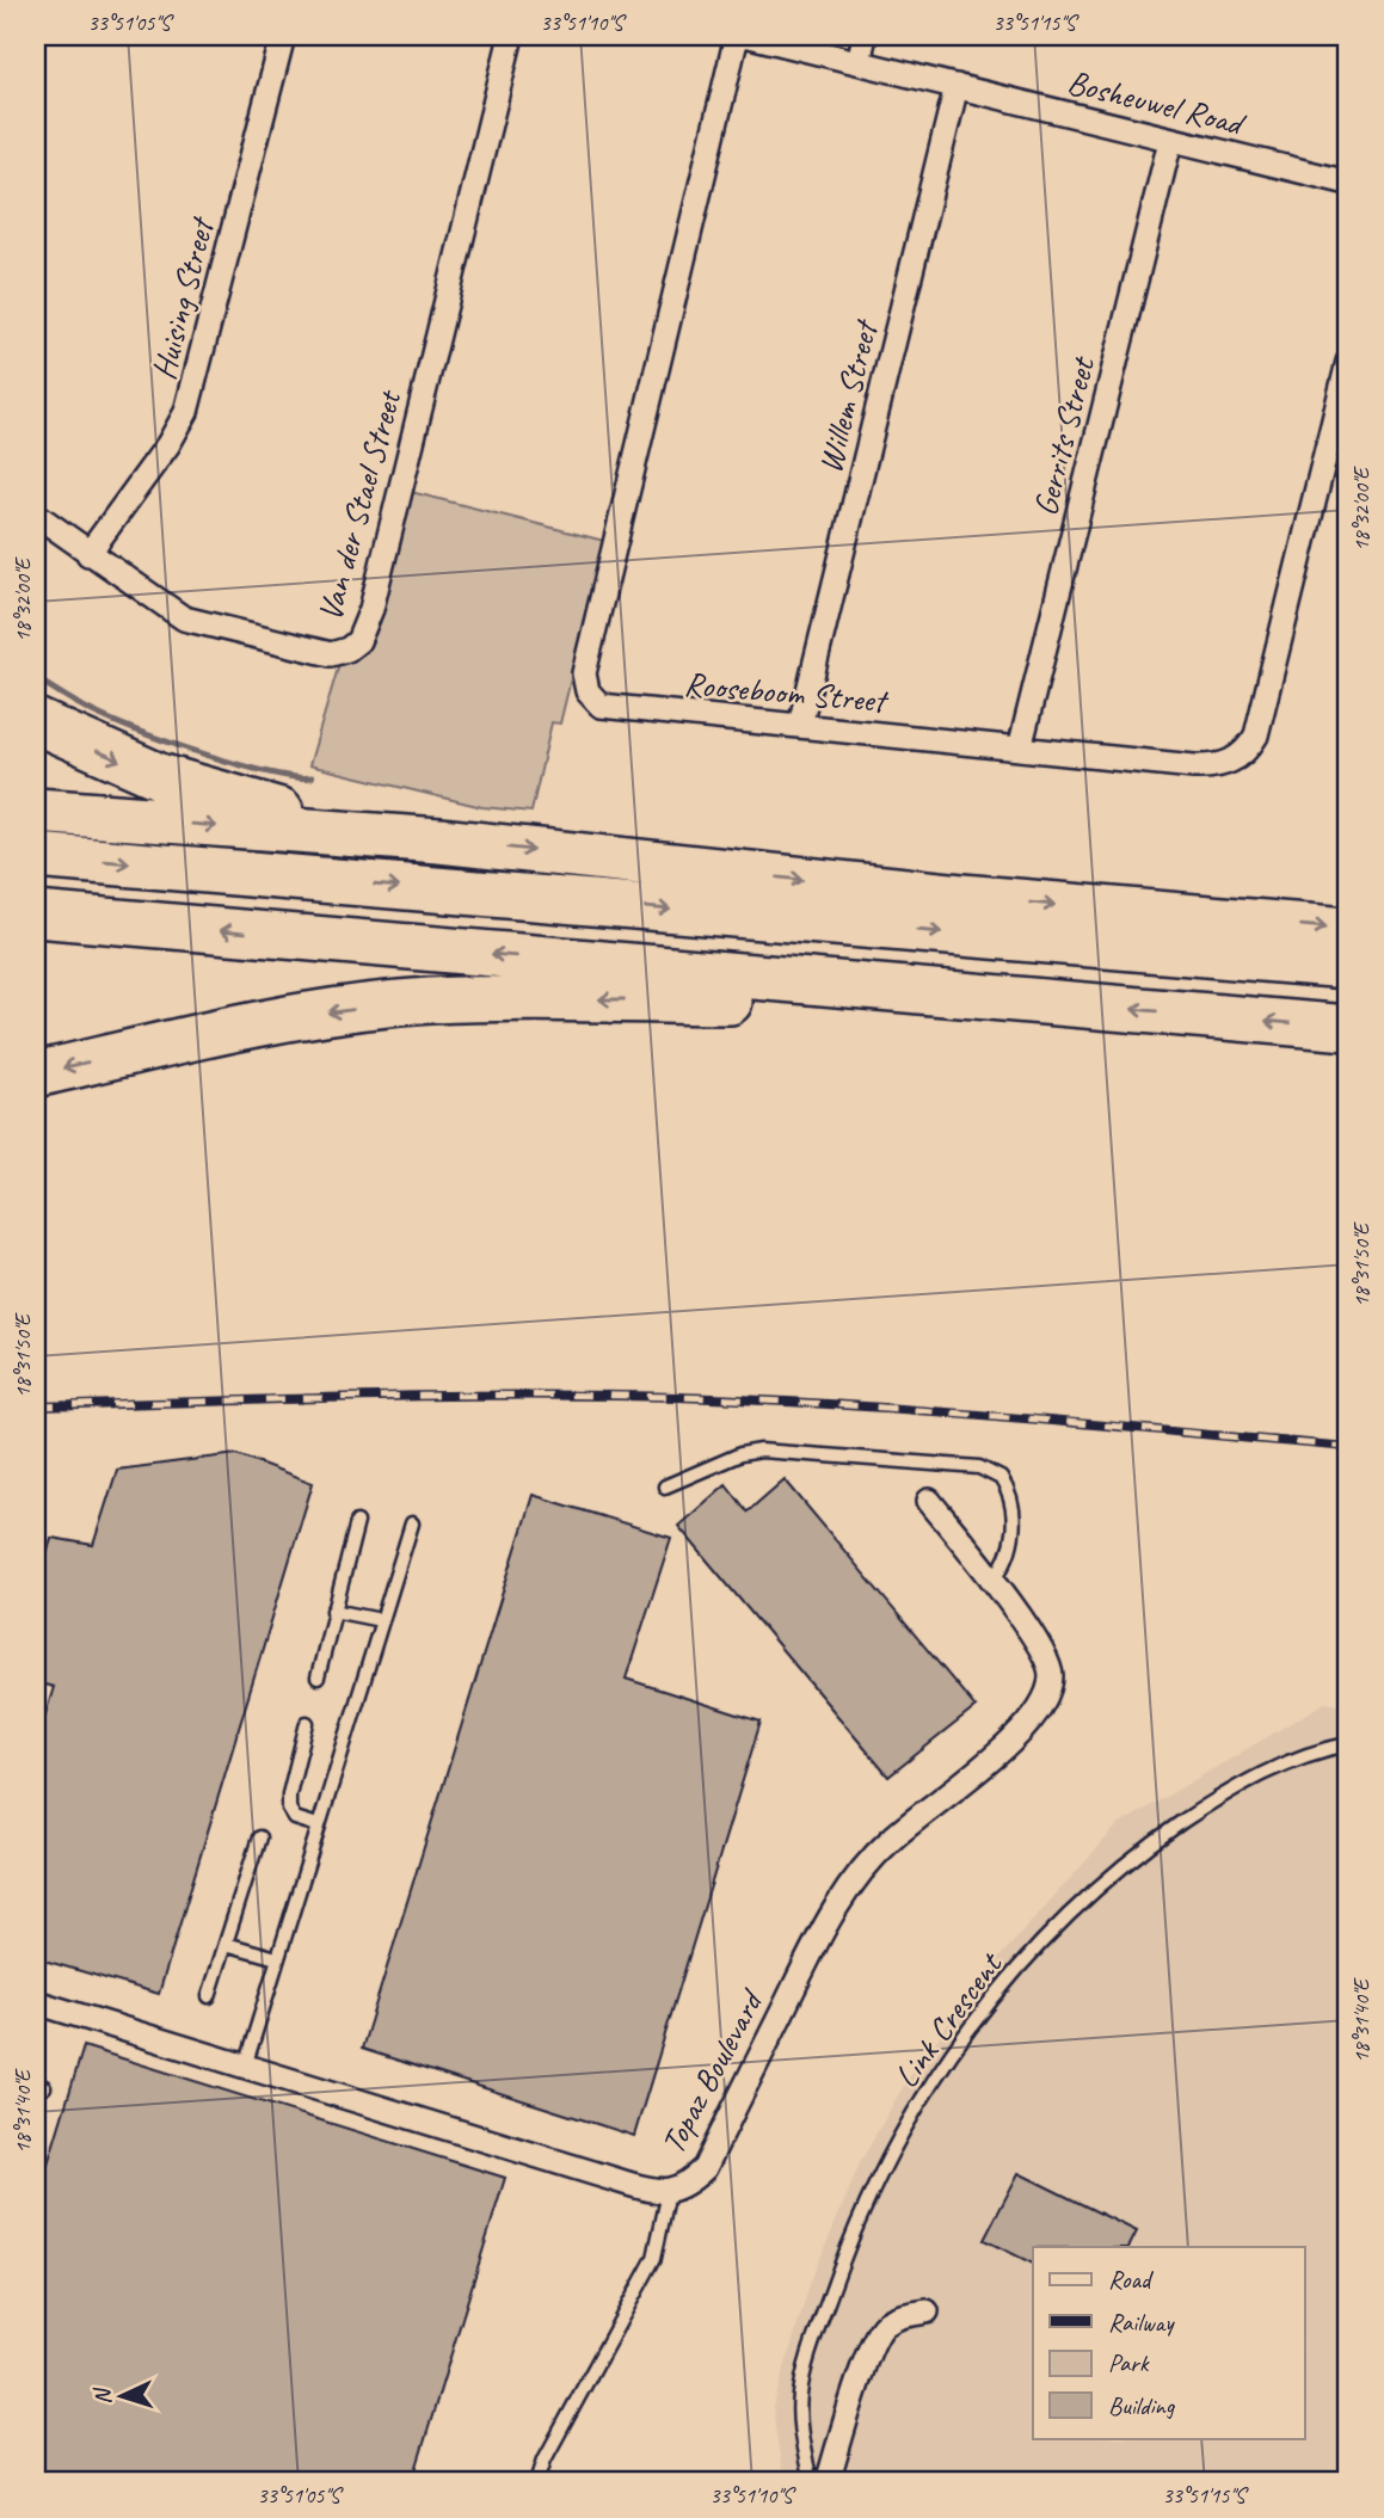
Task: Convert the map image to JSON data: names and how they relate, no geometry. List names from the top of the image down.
{
  "streets": {
    "street": [
      "Bosheuwel Road",
      "Huising Street",
      "Willem Street",
      "Gerrits Street",
      "Van der Stael Street",
      "Rooseboom Street",
      "Topaz Boulevard"
    ],
    "lane": ["Link Crescent"]
  },
  "crossings": [
    ["Bosheuwel Road", "Willem Street"],
    ["Bosheuwel Road", "Gerrits Street"],
    ["Huising Street", "Van der Stael Street"],
    ["Willem Street", "Rooseboom Street"],
    ["Gerrits Street", "Rooseboom Street"]
  ],
  "legend": [
    "Road",
    "Railway",
    "Park",
    "Building"
  ],
  "north": "left",
  "coordinates": [
    "33°51'05\"S",
    "33°51'10\"S",
    "33°51'15\"S",
    "18°32'00\"E",
    "18°31'50\"E",
    "18°31'40\"E"
  ]
}
